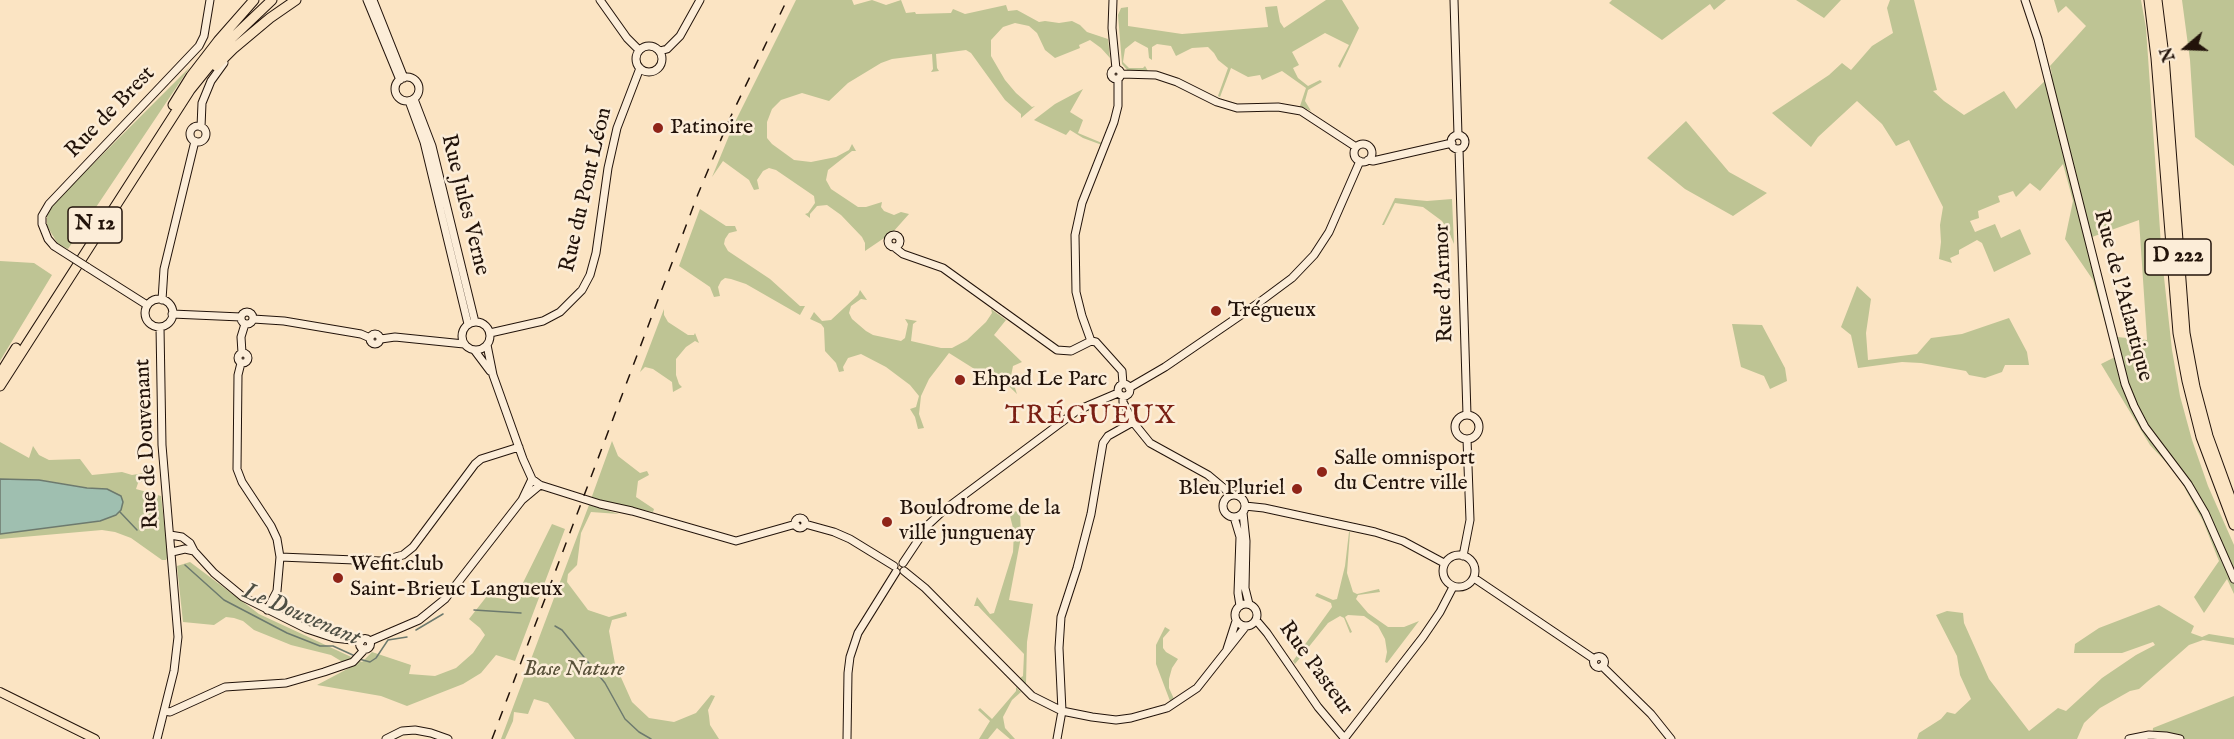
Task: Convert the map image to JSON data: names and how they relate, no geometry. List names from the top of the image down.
{
  "streets": {
    "highway": ["N 12", "D 222"],
    "street": [
      "Rue de Brest",
      "Rue du Pont Léon",
      "Rue Jules Verne",
      "Rue d'Armor",
      "Rue de l'Atlantique",
      "Rue de Douvenant",
      "Rue Pasteur"
    ]
  },
  "crossings": [
    ["Rue de Brest", "Rue de Douvenant"],
    ["Rue du Pont Léon", "Rue Jules Verne"]
  ],
  "districts": ["TRÉGUEUX"],
  "water": ["Le Douvenant"],
  "parks": ["Base Nature"],
  "places": [
    "Patinoire",
    "Trégueux",
    "Ehpad Le Parc",
    "Salle omnisport du Centre ville",
    "Bleu Pluriel",
    "Boulodrome de la ville junguenay",
    "Wefit.club Saint-Brieuc Langueux"
  ],
  "north": "left"
}
